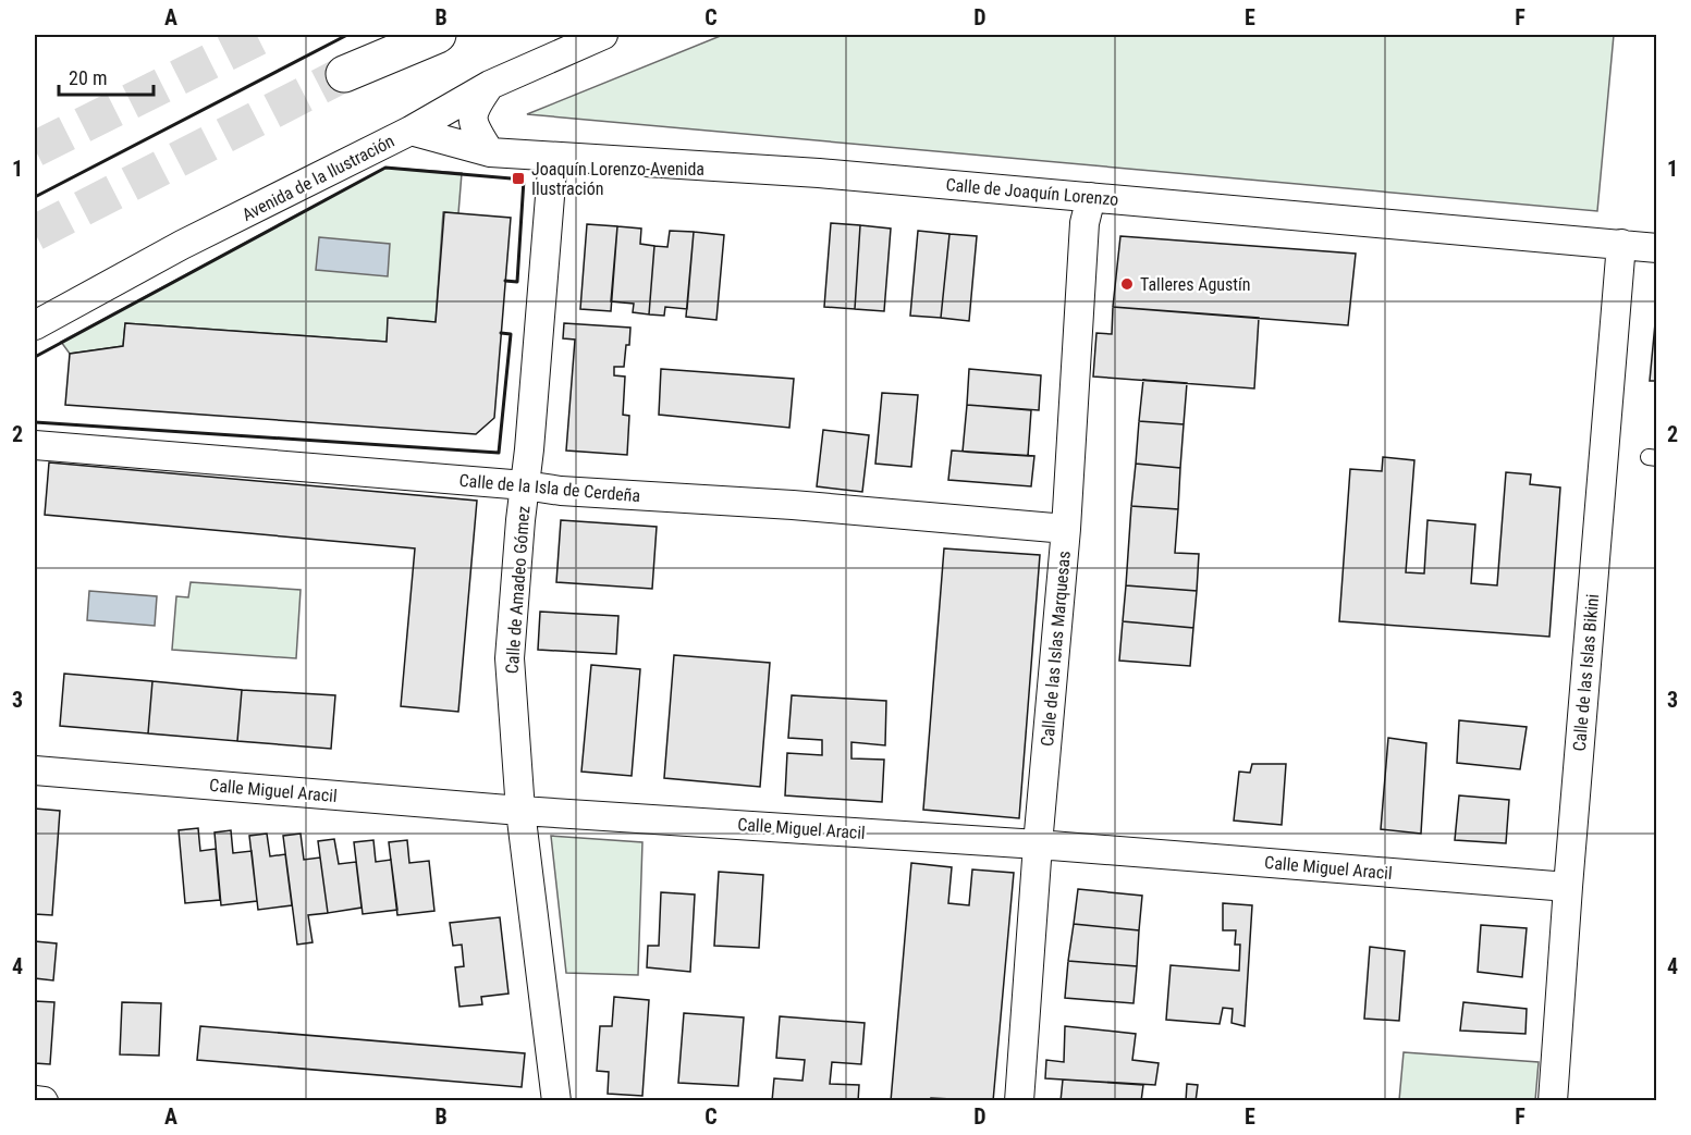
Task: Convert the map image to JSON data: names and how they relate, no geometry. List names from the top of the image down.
{
  "streets": {
    "street": [
      "Avenida de la Ilustración",
      "Calle de Joaquín Lorenzo",
      "Calle de la Isla de Cerdeña",
      "Calle de Amadeo Gómez",
      "Calle de las Islas Marquesas",
      "Calle de las Islas Bikini",
      "Calle Miguel Aracil"
    ]
  },
  "crossings": [
    ["Avenida de la Ilustración", "Calle de Joaquín Lorenzo"],
    ["Calle de Joaquín Lorenzo", "Calle de Amadeo Gómez"],
    ["Calle de Joaquín Lorenzo", "Calle de las Islas Marquesas"],
    ["Calle de Joaquín Lorenzo", "Calle de las Islas Bikini"],
    ["Calle de la Isla de Cerdeña", "Calle de Amadeo Gómez"],
    ["Calle de la Isla de Cerdeña", "Calle de las Islas Marquesas"],
    ["Calle de Amadeo Gómez", "Calle Miguel Aracil"],
    ["Calle de las Islas Marquesas", "Calle Miguel Aracil"],
    ["Calle de las Islas Bikini", "Calle Miguel Aracil"]
  ],
  "places": {
    "transit": ["Joaquín Lorenzo-Avenida Ilustración"],
    "other": ["Talleres Agustín"]
  },
  "scale_bar": "20 m",
  "grid": {
    "columns": [
      "A",
      "B",
      "C",
      "D",
      "E",
      "F"
    ],
    "rows": [
      "1",
      "2",
      "3",
      "4"
    ]
  }
}
